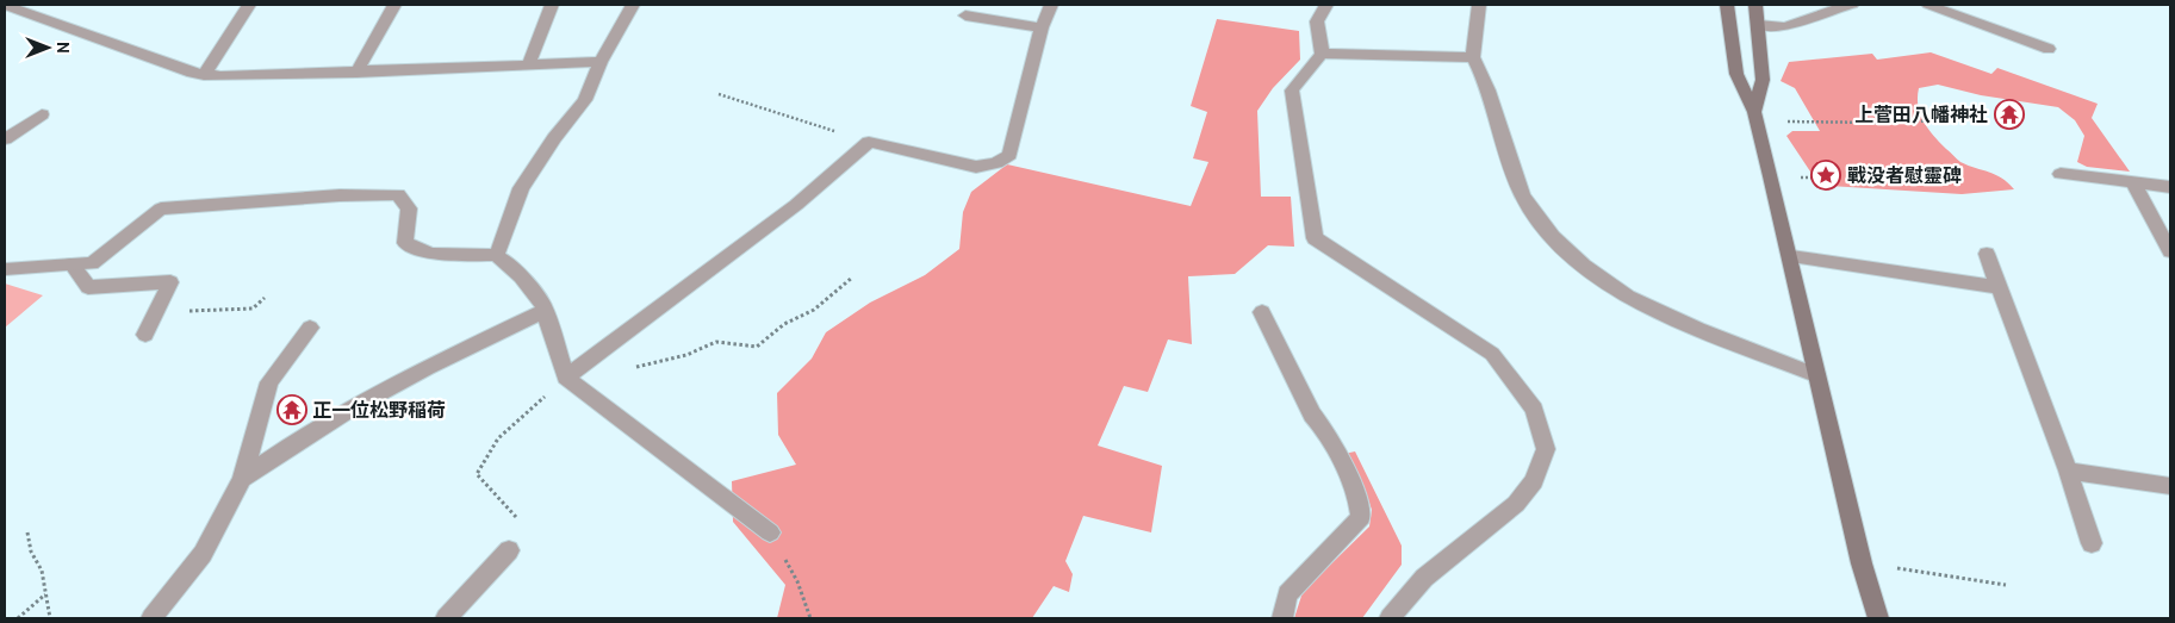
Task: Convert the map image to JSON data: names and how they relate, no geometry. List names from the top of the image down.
{
  "places": {
    "temple": ["上菅田八幡神社", "正一位松野稲荷"],
    "place": ["戰没者慰靈碑"]
  },
  "north": "right"
}
